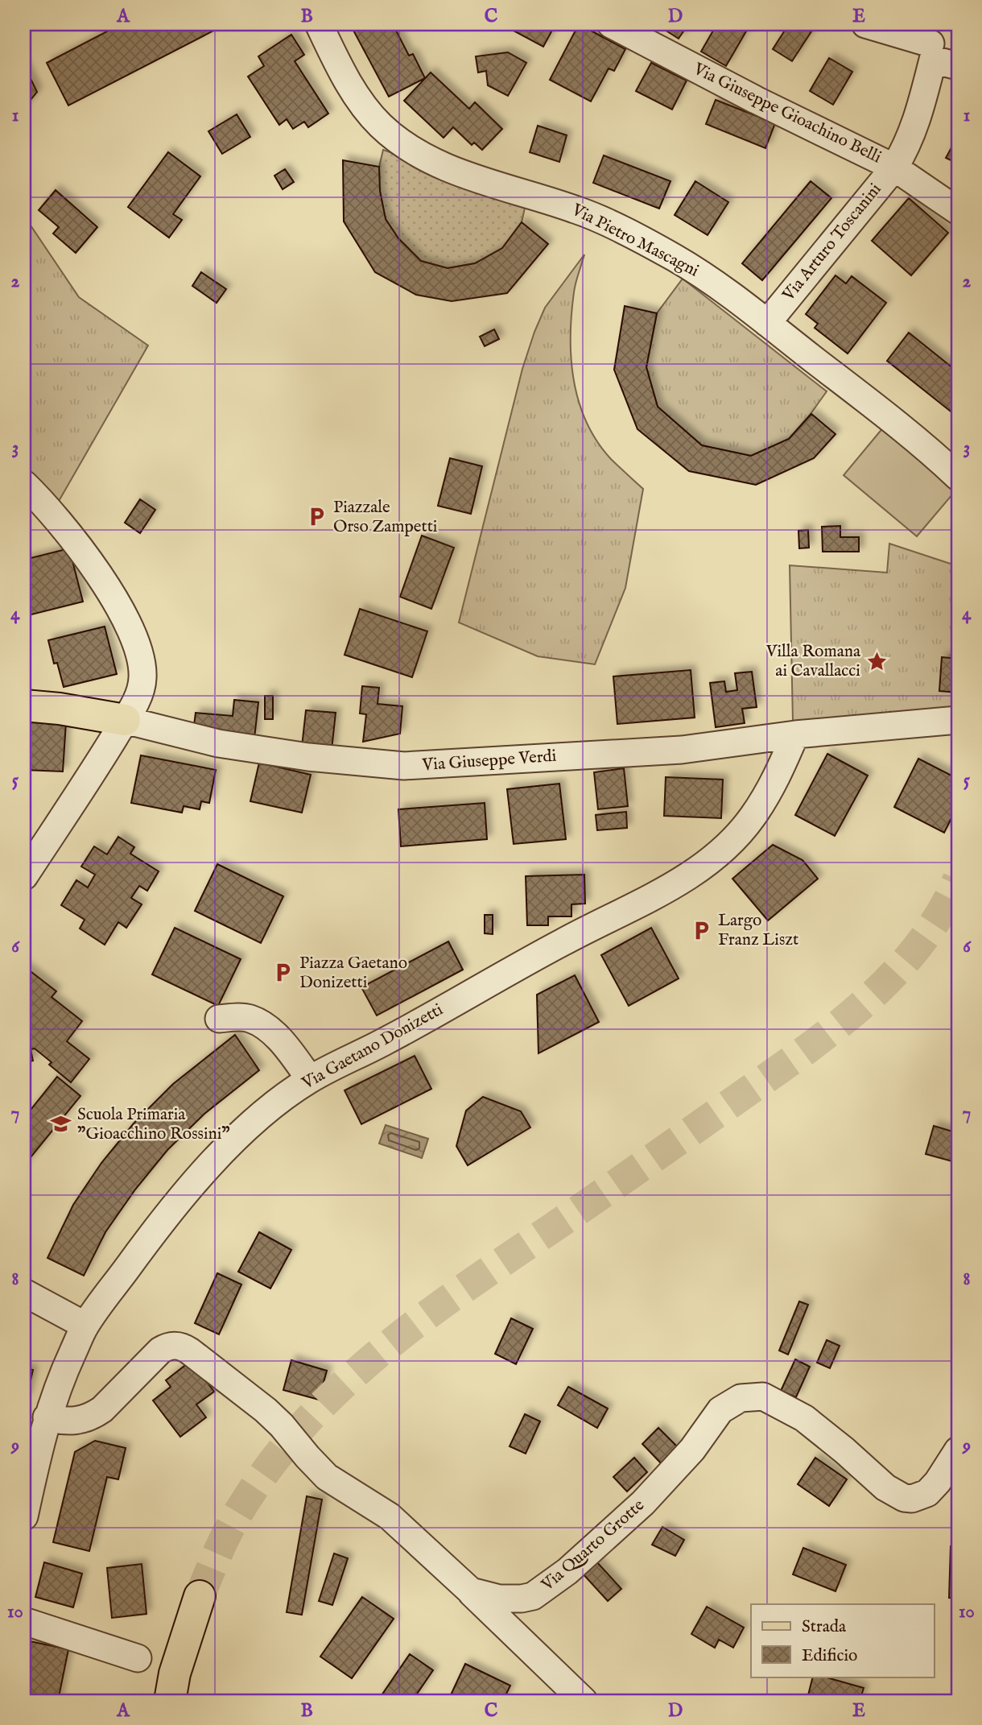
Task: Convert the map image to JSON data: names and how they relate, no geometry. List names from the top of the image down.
{
  "streets": {
    "main road": ["Via Giuseppe Verdi"],
    "street": [
      "Via Giuseppe Gioachino Belli",
      "Via Pietro Mascagni",
      "Via Arturo Toscanini",
      "Via Gaetano Donizetti",
      "Via Quarto Grotte"
    ]
  },
  "crossings": [
    ["Via Giuseppe Gioachino Belli", "Via Arturo Toscanini"],
    ["Via Pietro Mascagni", "Via Arturo Toscanini"],
    ["Via Giuseppe Verdi", "Via Gaetano Donizetti"]
  ],
  "places": {
    "parking": ["Piazzale Orso Zampetti", "Largo Franz Liszt", "Piazza Gaetano Donizetti"],
    "place": ["Villa Romana ai Cavallacci"],
    "school or university": ["Scuola Primaria \"Gioacchino Rossini\""]
  },
  "legend": ["Strada", "Edificio"],
  "grid": {
    "columns": [
      "A",
      "B",
      "C",
      "D",
      "E"
    ],
    "rows": [
      "1",
      "2",
      "3",
      "4",
      "5",
      "6",
      "7",
      "8",
      "9",
      "10"
    ]
  }
}
